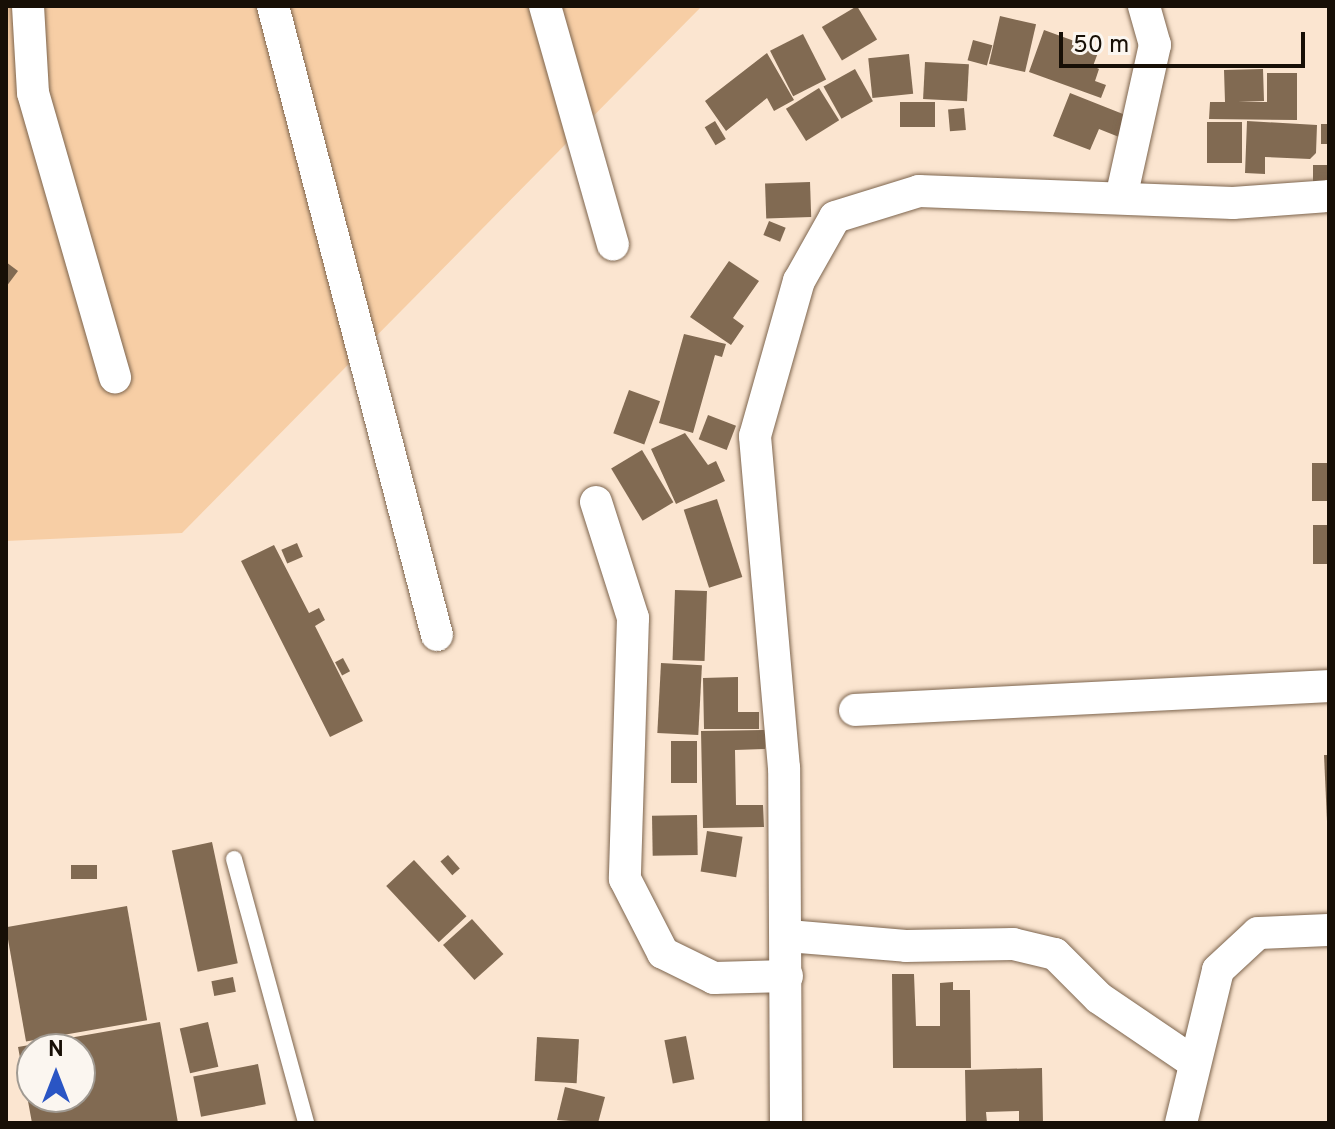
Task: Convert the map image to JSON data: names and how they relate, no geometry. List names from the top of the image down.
{
  "scale_bar": "50 m",
  "north": "top"
}
